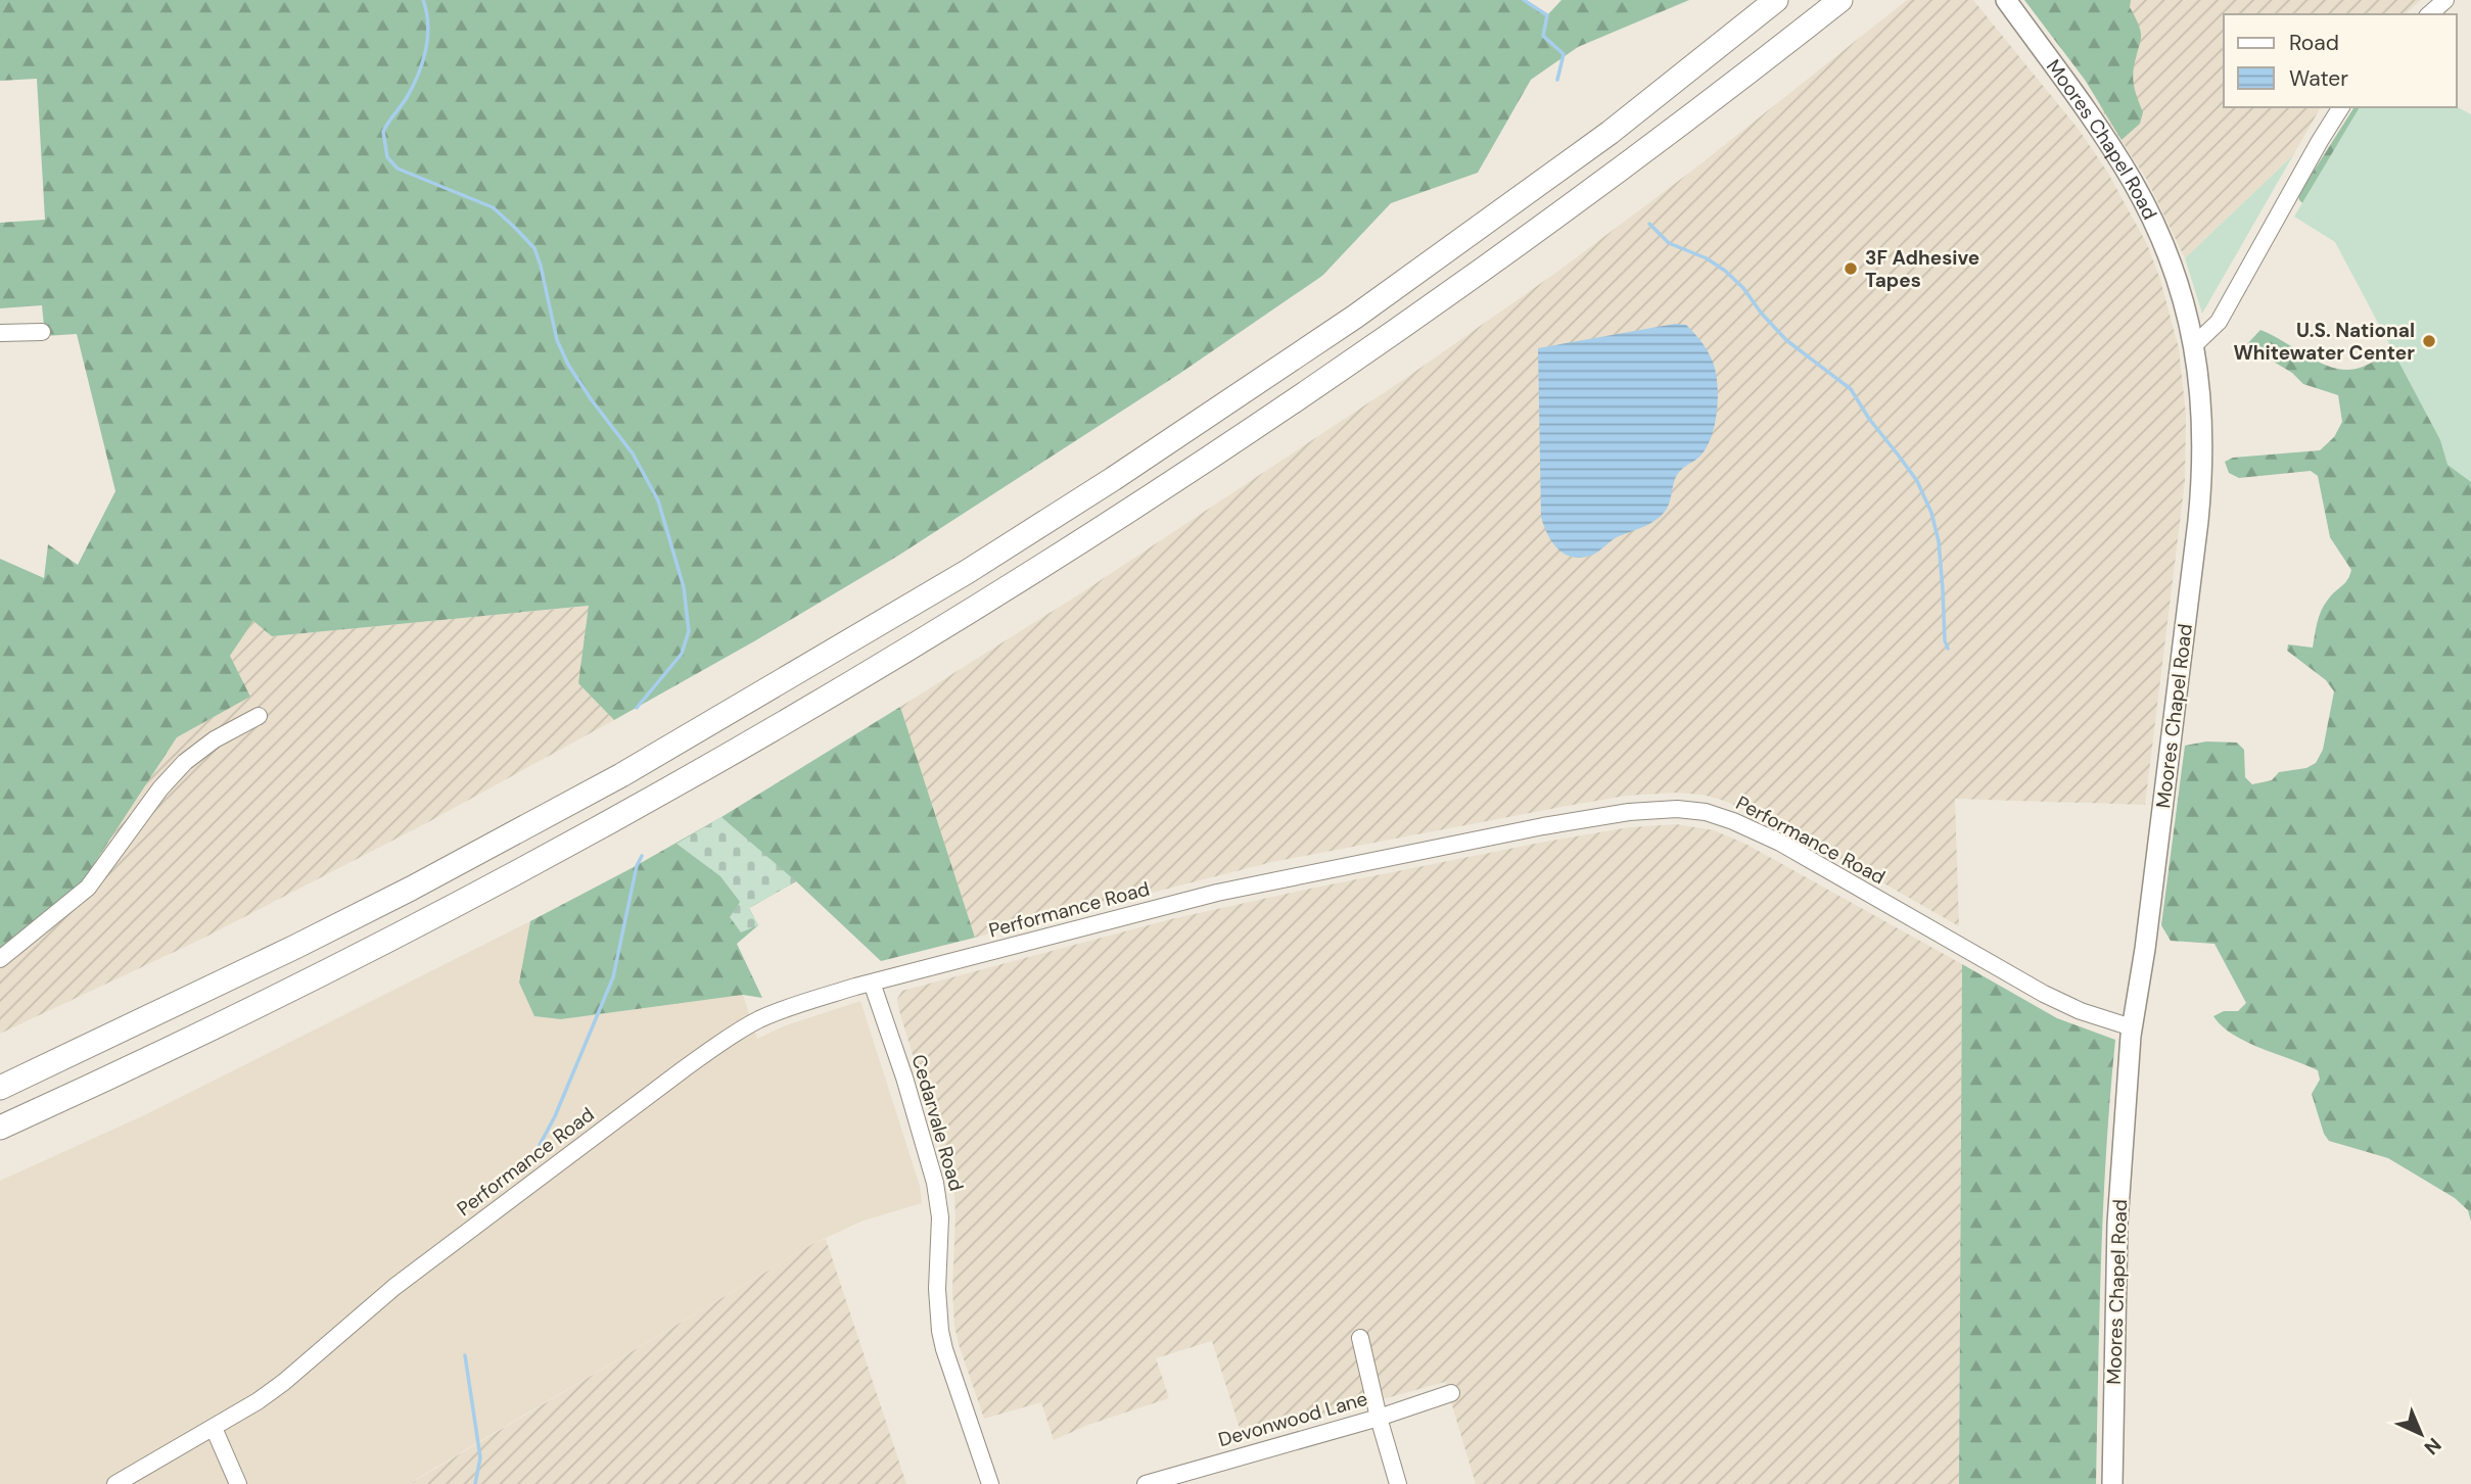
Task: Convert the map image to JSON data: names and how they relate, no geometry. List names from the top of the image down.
{
  "streets": {
    "main road": ["Moores Chapel Road"],
    "street": ["Performance Road", "Cedarvale Road", "Devonwood Lane"]
  },
  "crossings": [
    ["Moores Chapel Road", "Performance Road"],
    ["Performance Road", "Cedarvale Road"]
  ],
  "places": ["3F Adhesive Tapes", "U.S. National Whitewater Center"],
  "legend": ["Road", "Water"],
  "north": "bottom right"
}
